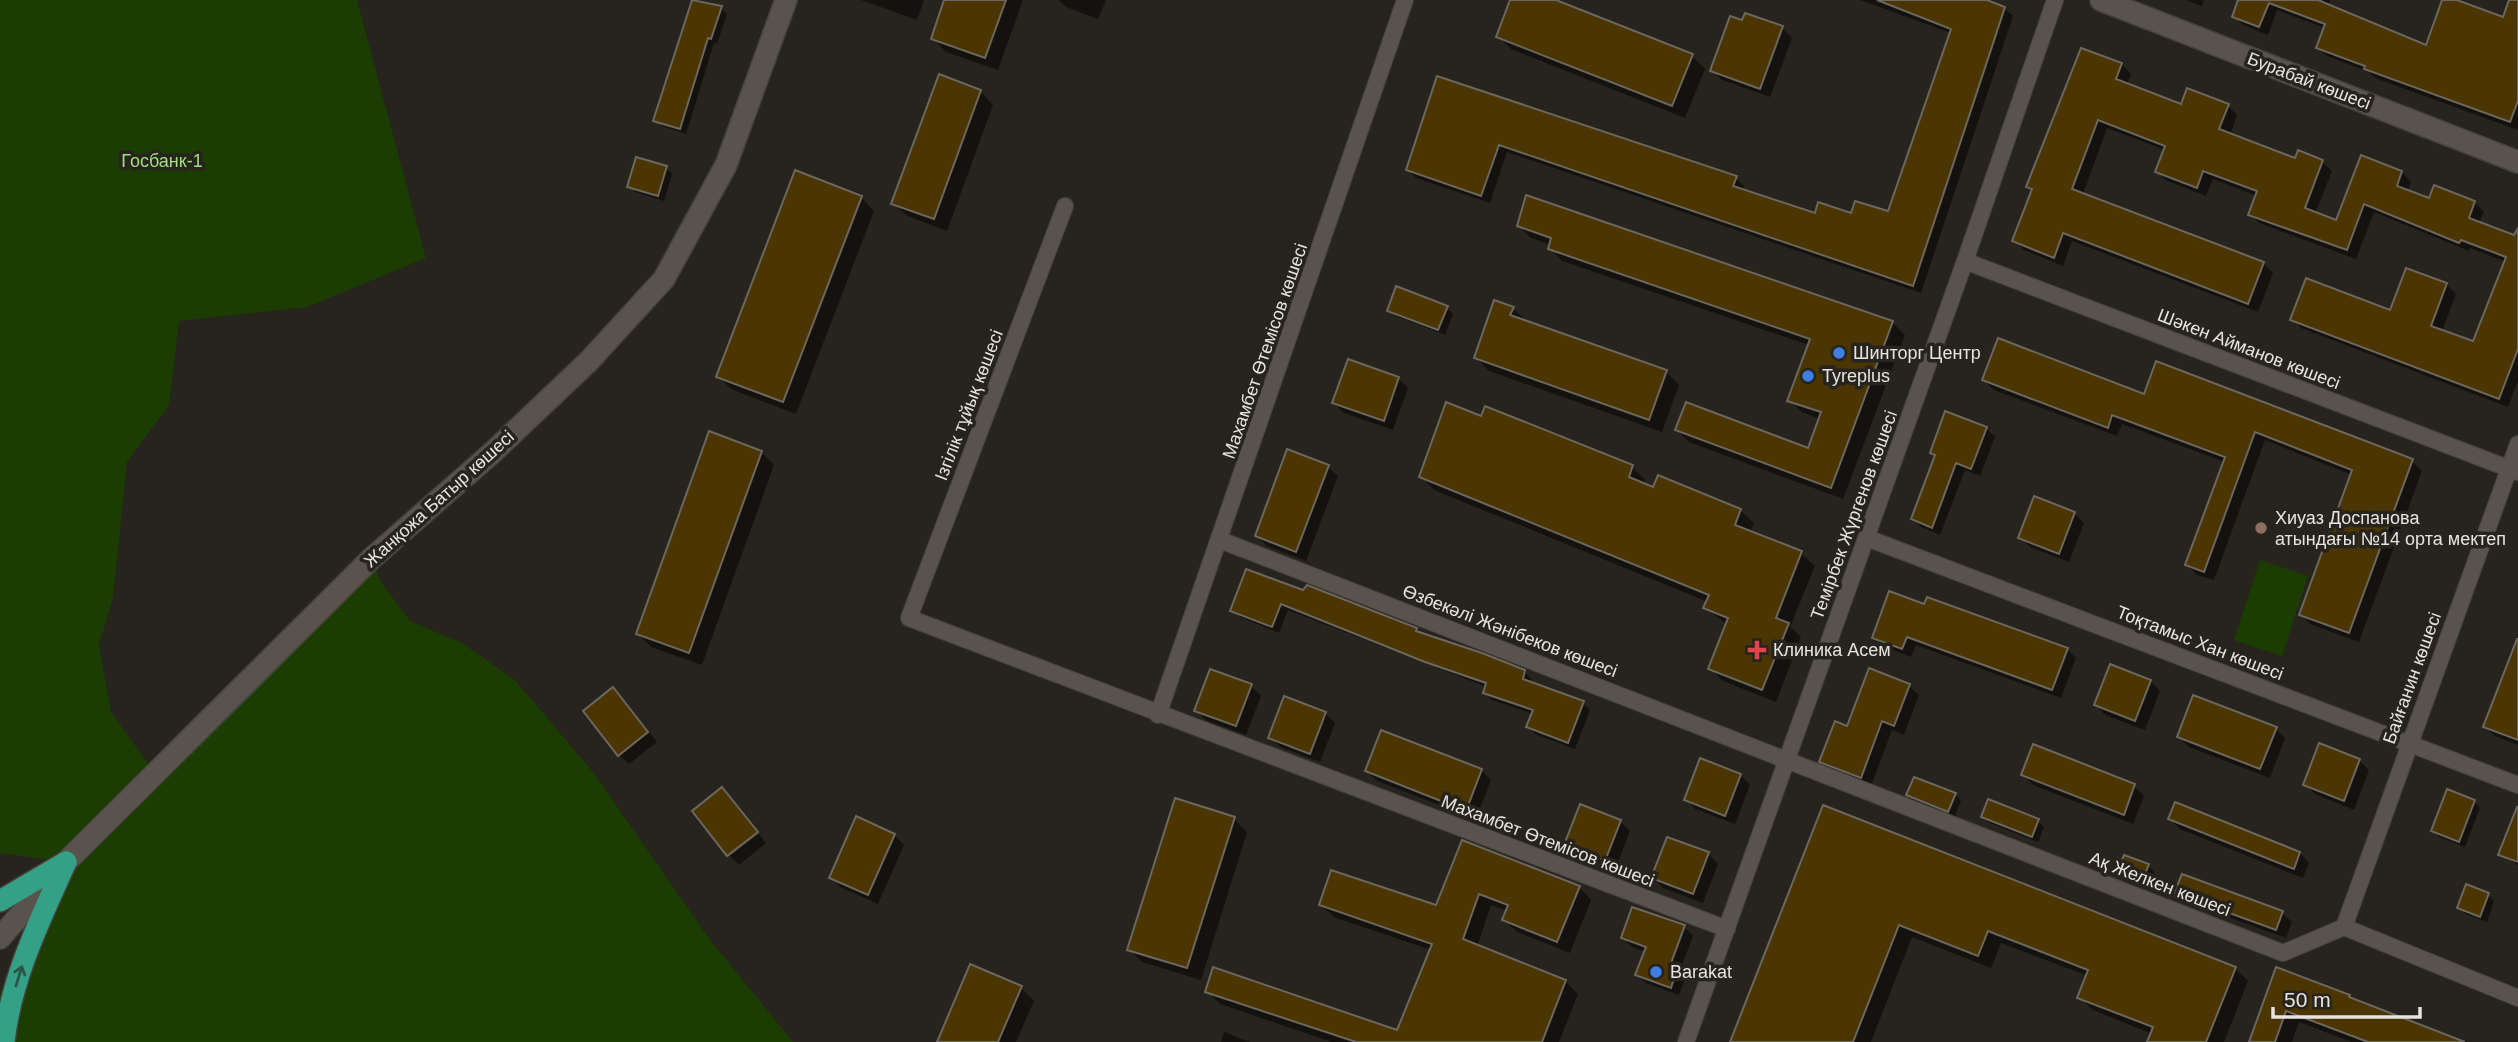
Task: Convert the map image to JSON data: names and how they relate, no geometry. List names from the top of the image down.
{
  "streets": {
    "main road": ["Бурабай көшесі", "Жанқожа Батыр көшесі"],
    "street": [
      "Шәкен Айманов көшесі",
      "Махамбет Өтемісов көшесі",
      "Ізгілік тұйық көшесі",
      "Темірбек Жүргенов көшесі",
      "Өзбекәлі Жәнібеков көшесі",
      "Тоқтамыс Хан көшесі",
      "Байғанин көшесі",
      "Ақ Желкен көшесі"
    ]
  },
  "crossings": [
    ["Шәкен Айманов көшесі", "Темірбек Жүргенов көшесі"],
    ["Шәкен Айманов көшесі", "Байғанин көшесі"],
    ["Махамбет Өтемісов көшесі", "Ізгілік тұйық көшесі"],
    ["Махамбет Өтемісов көшесі", "Темірбек Жүргенов көшесі"],
    ["Махамбет Өтемісов көшесі", "Өзбекәлі Жәнібеков көшесі"],
    ["Темірбек Жүргенов көшесі", "Өзбекәлі Жәнібеков көшесі"],
    ["Темірбек Жүргенов көшесі", "Тоқтамыс Хан көшесі"],
    ["Темірбек Жүргенов көшесі", "Ақ Желкен көшесі"],
    ["Өзбекәлі Жәнібеков көшесі", "Ақ Желкен көшесі"],
    ["Тоқтамыс Хан көшесі", "Байғанин көшесі"],
    ["Байғанин көшесі", "Ақ Желкен көшесі"]
  ],
  "parks": ["Госбанк-1"],
  "places": {
    "other": [
      "Шинторг Центр",
      "Tyreplus",
      "Хиуаз Доспанова атындағы №14 орта мектеп",
      "Barakat"
    ],
    "health": ["Клиника Асем"]
  },
  "scale_bar": "50 m"
}
